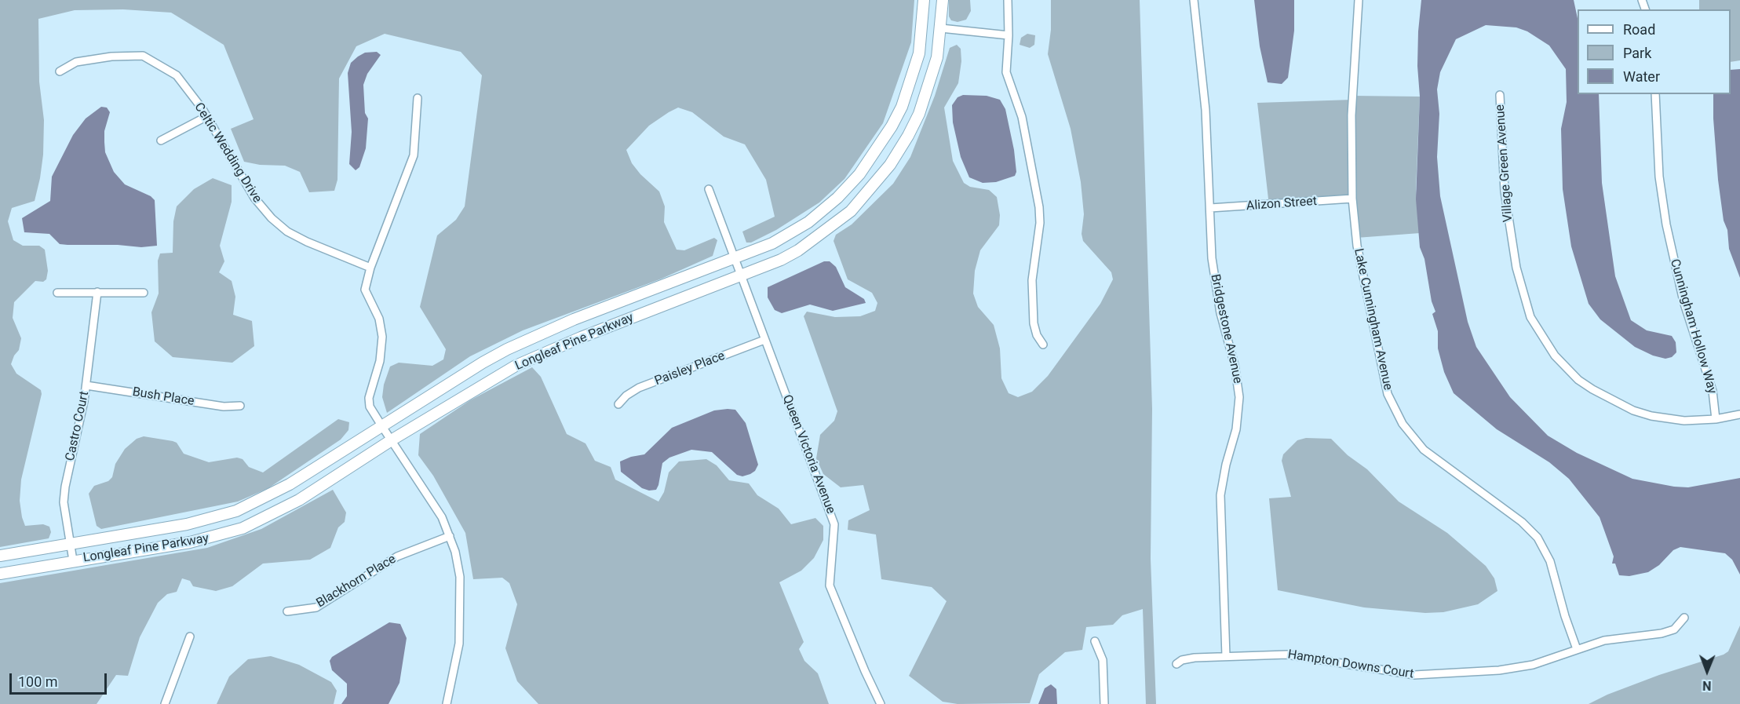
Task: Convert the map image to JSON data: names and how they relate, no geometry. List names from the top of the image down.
{
  "streets": {
    "main road": ["Longleaf Pine Parkway"],
    "street": [
      "Celtic Wedding Drive",
      "Village Green Avenue",
      "Alizon Street",
      "Lake Cunningham Avenue",
      "Cunningham Hollow Way",
      "Bridgestone Avenue",
      "Paisley Place",
      "Bush Place",
      "Castro Court",
      "Queen Victoria Avenue",
      "Blackhorn Place",
      "Hampton Downs Court"
    ]
  },
  "crossings": [
    ["Village Green Avenue", "Cunningham Hollow Way"],
    ["Alizon Street", "Lake Cunningham Avenue"],
    ["Alizon Street", "Bridgestone Avenue"],
    ["Lake Cunningham Avenue", "Hampton Downs Court"],
    ["Bridgestone Avenue", "Hampton Downs Court"],
    ["Longleaf Pine Parkway", "Castro Court"],
    ["Longleaf Pine Parkway", "Queen Victoria Avenue"],
    ["Paisley Place", "Queen Victoria Avenue"],
    ["Bush Place", "Castro Court"]
  ],
  "legend": ["Road", "Park", "Water"],
  "scale_bar": "100 m",
  "north": "bottom"
}
